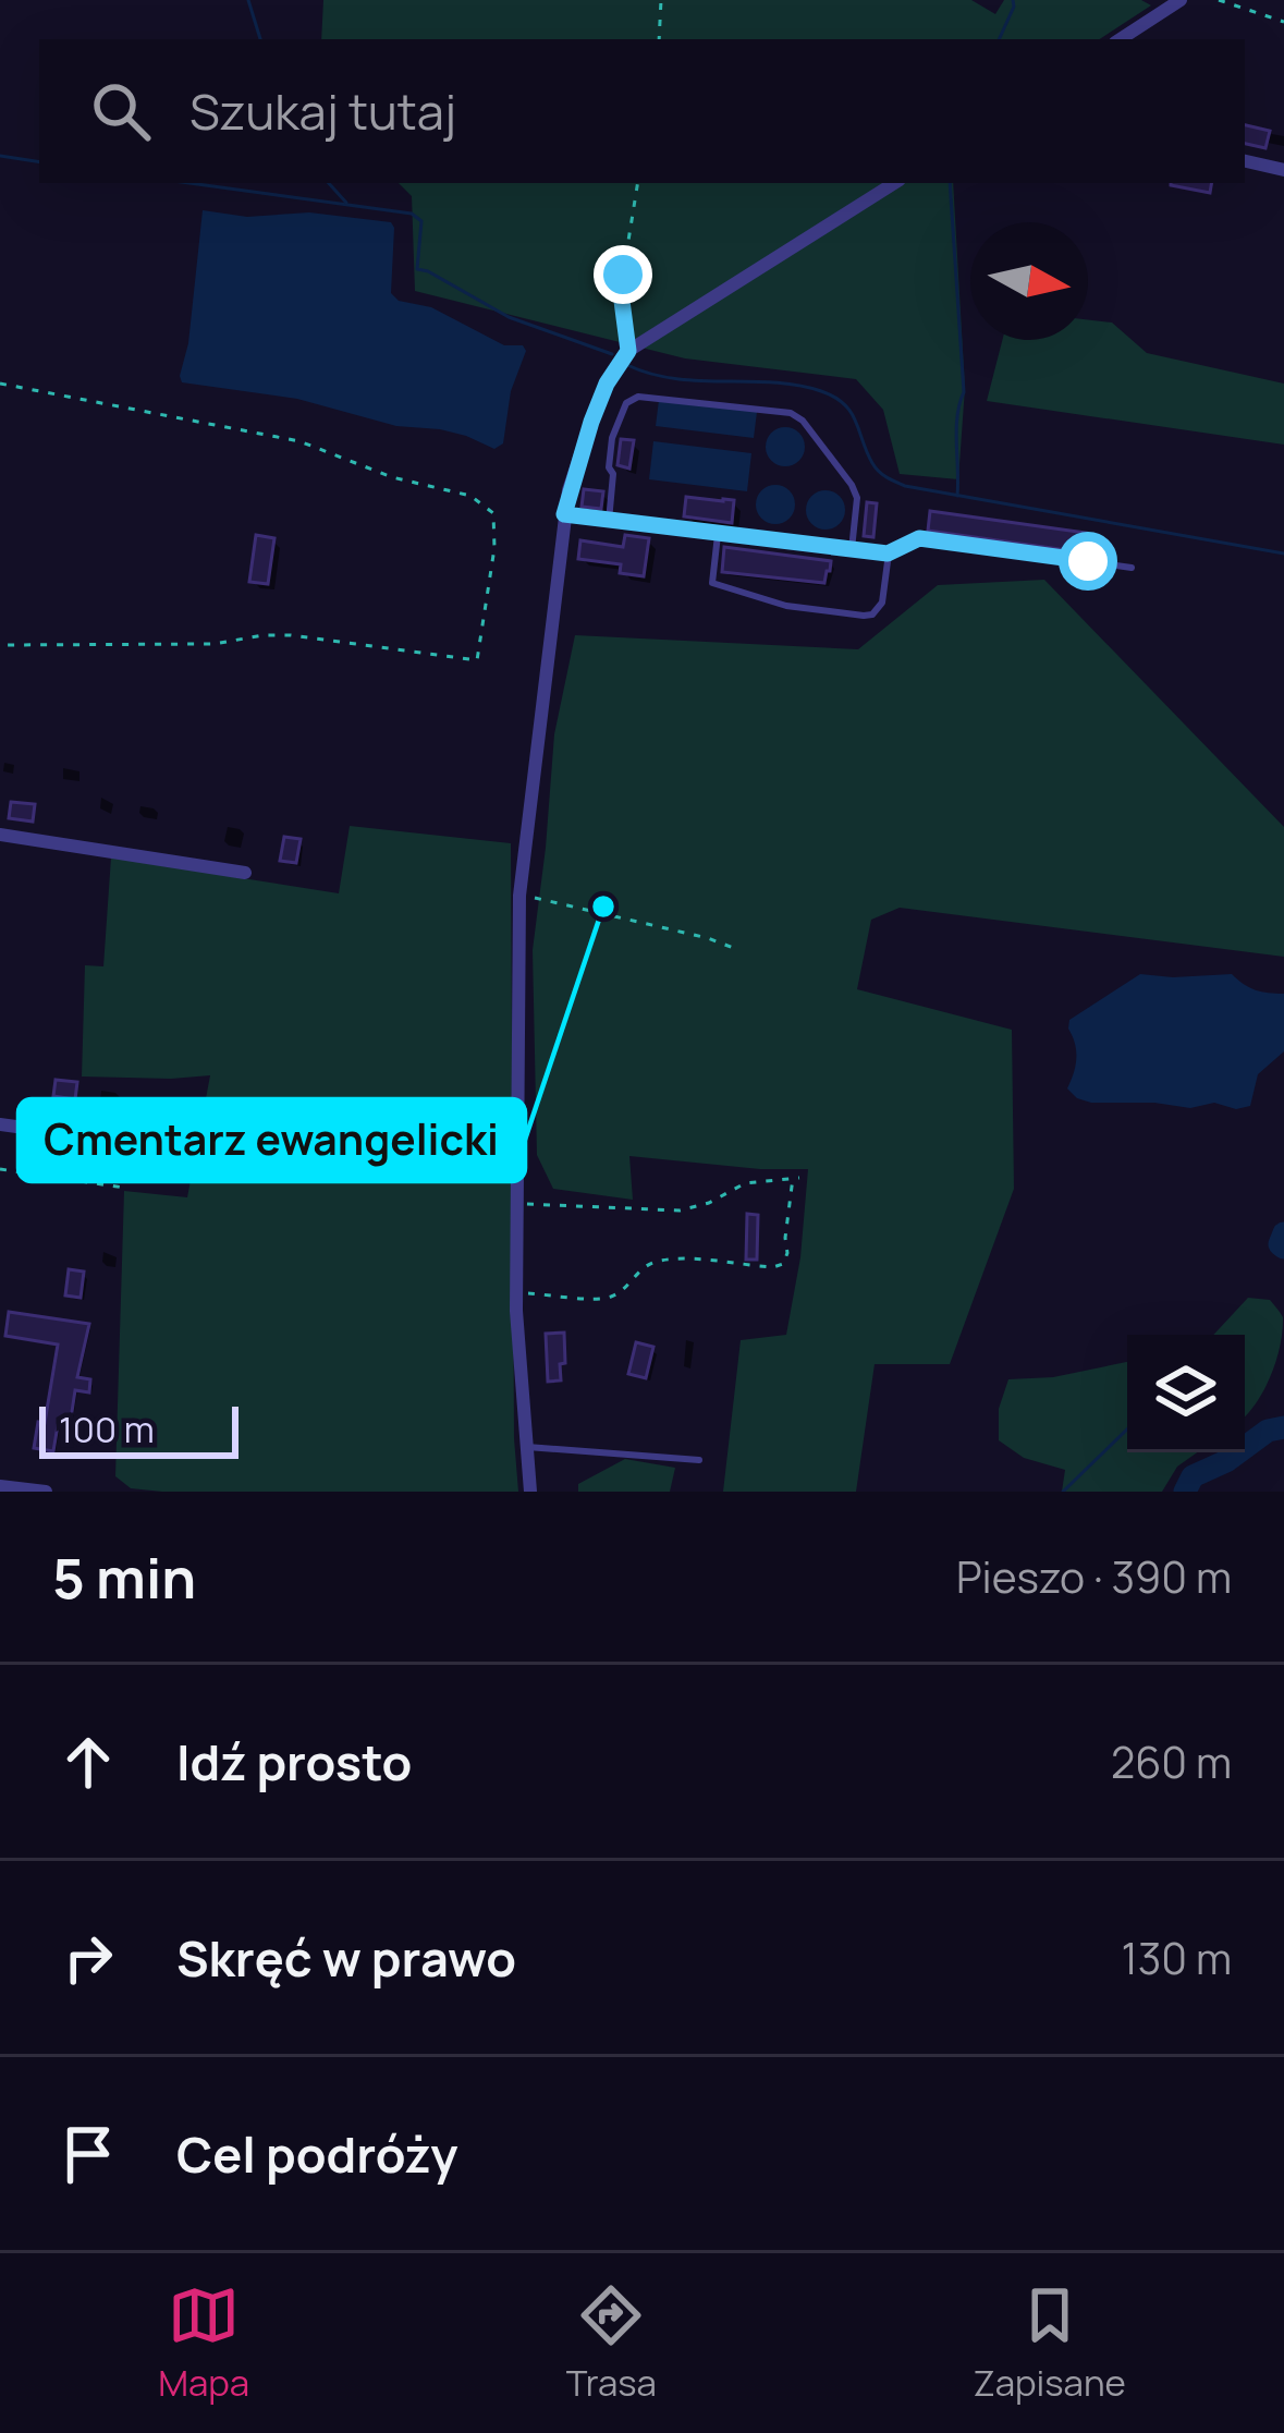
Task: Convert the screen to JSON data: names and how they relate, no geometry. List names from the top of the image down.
{
  "places": ["Cmentarz ewangelicki"],
  "scale_bar": "100 m",
  "north": "right",
  "page": {
    "search": "Szukaj tutaj",
    "scale": "100 m",
    "heading": ["5 min", "Pieszo · 390 m"],
    "list": [
      ["Idź prosto", "260 m"],
      ["Skręć w prawo", "130 m"],
      "Cel podróży"
    ],
    "nav": ["Mapa", "Trasa", "Zapisane"]
  }
}
